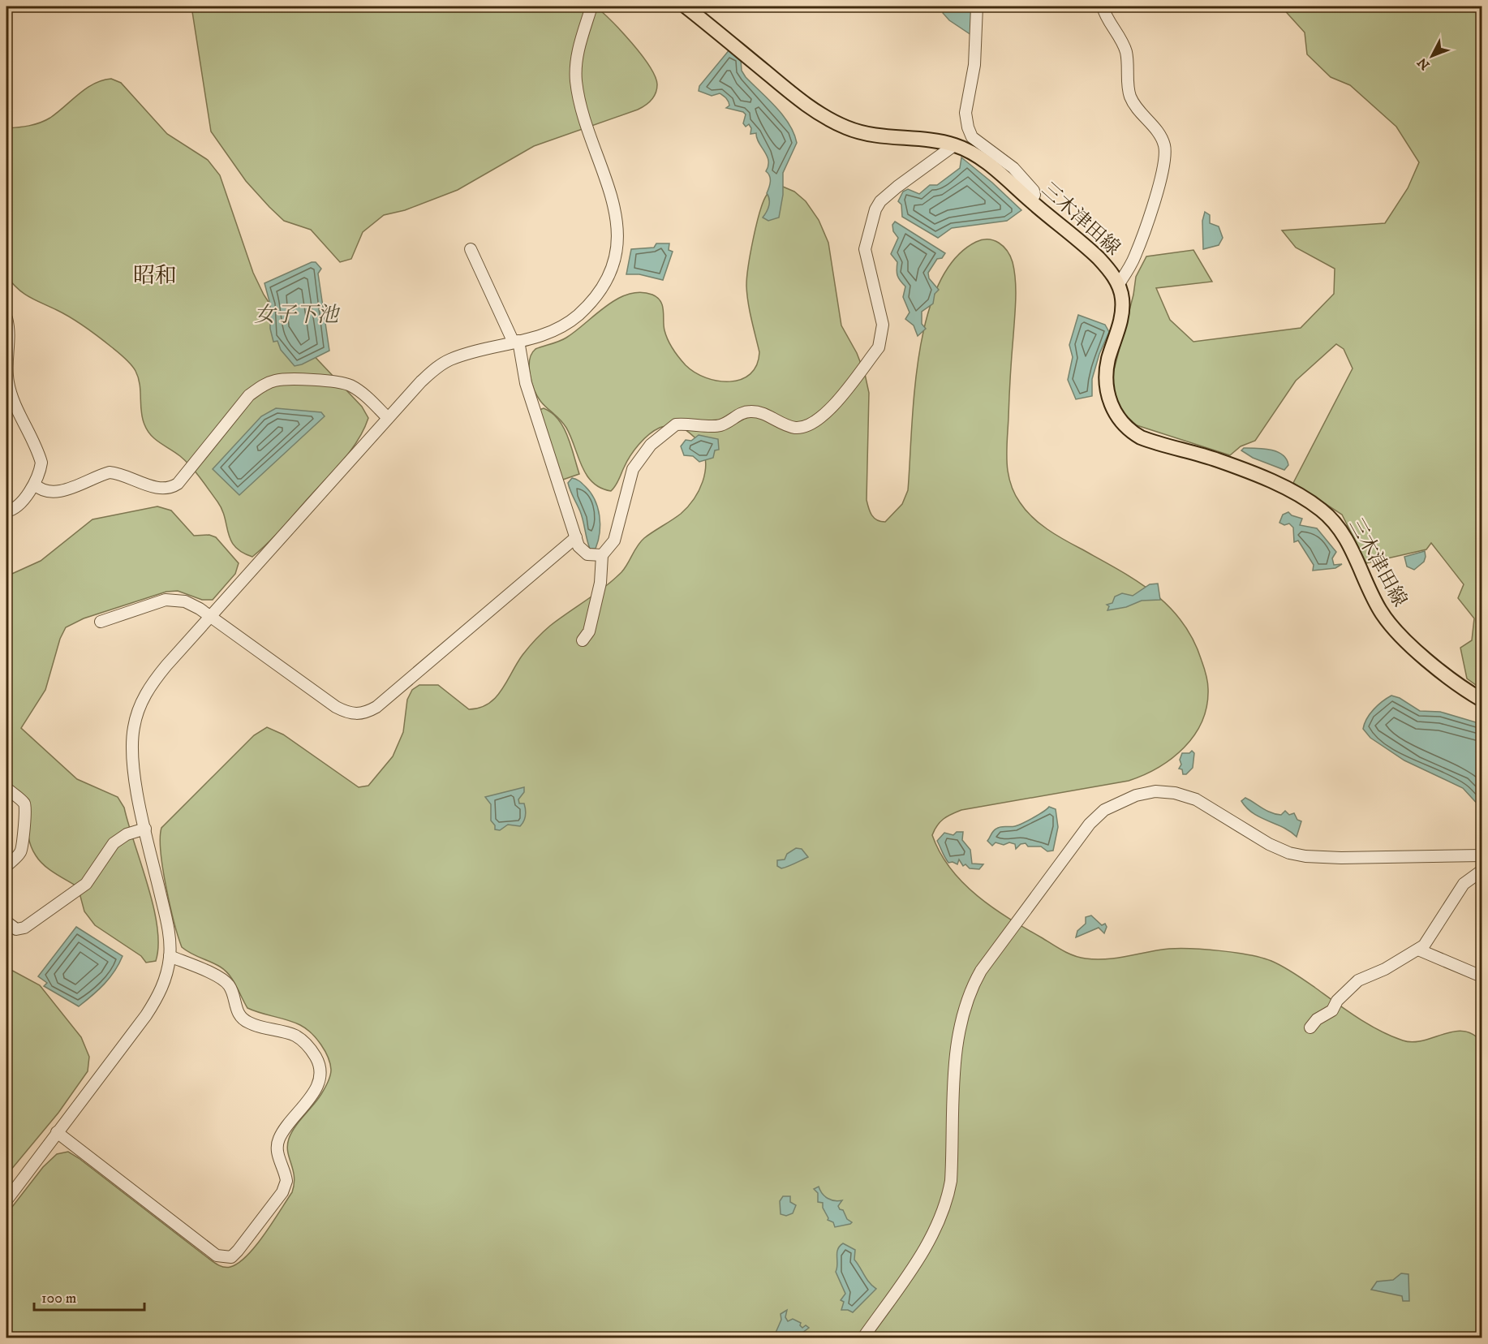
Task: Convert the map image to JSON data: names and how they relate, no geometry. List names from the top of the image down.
{
  "streets": {
    "main road": ["三木津田線"]
  },
  "districts": ["昭和"],
  "water": ["女子下池"],
  "scale_bar": "100 m",
  "north": "bottom left"
}
